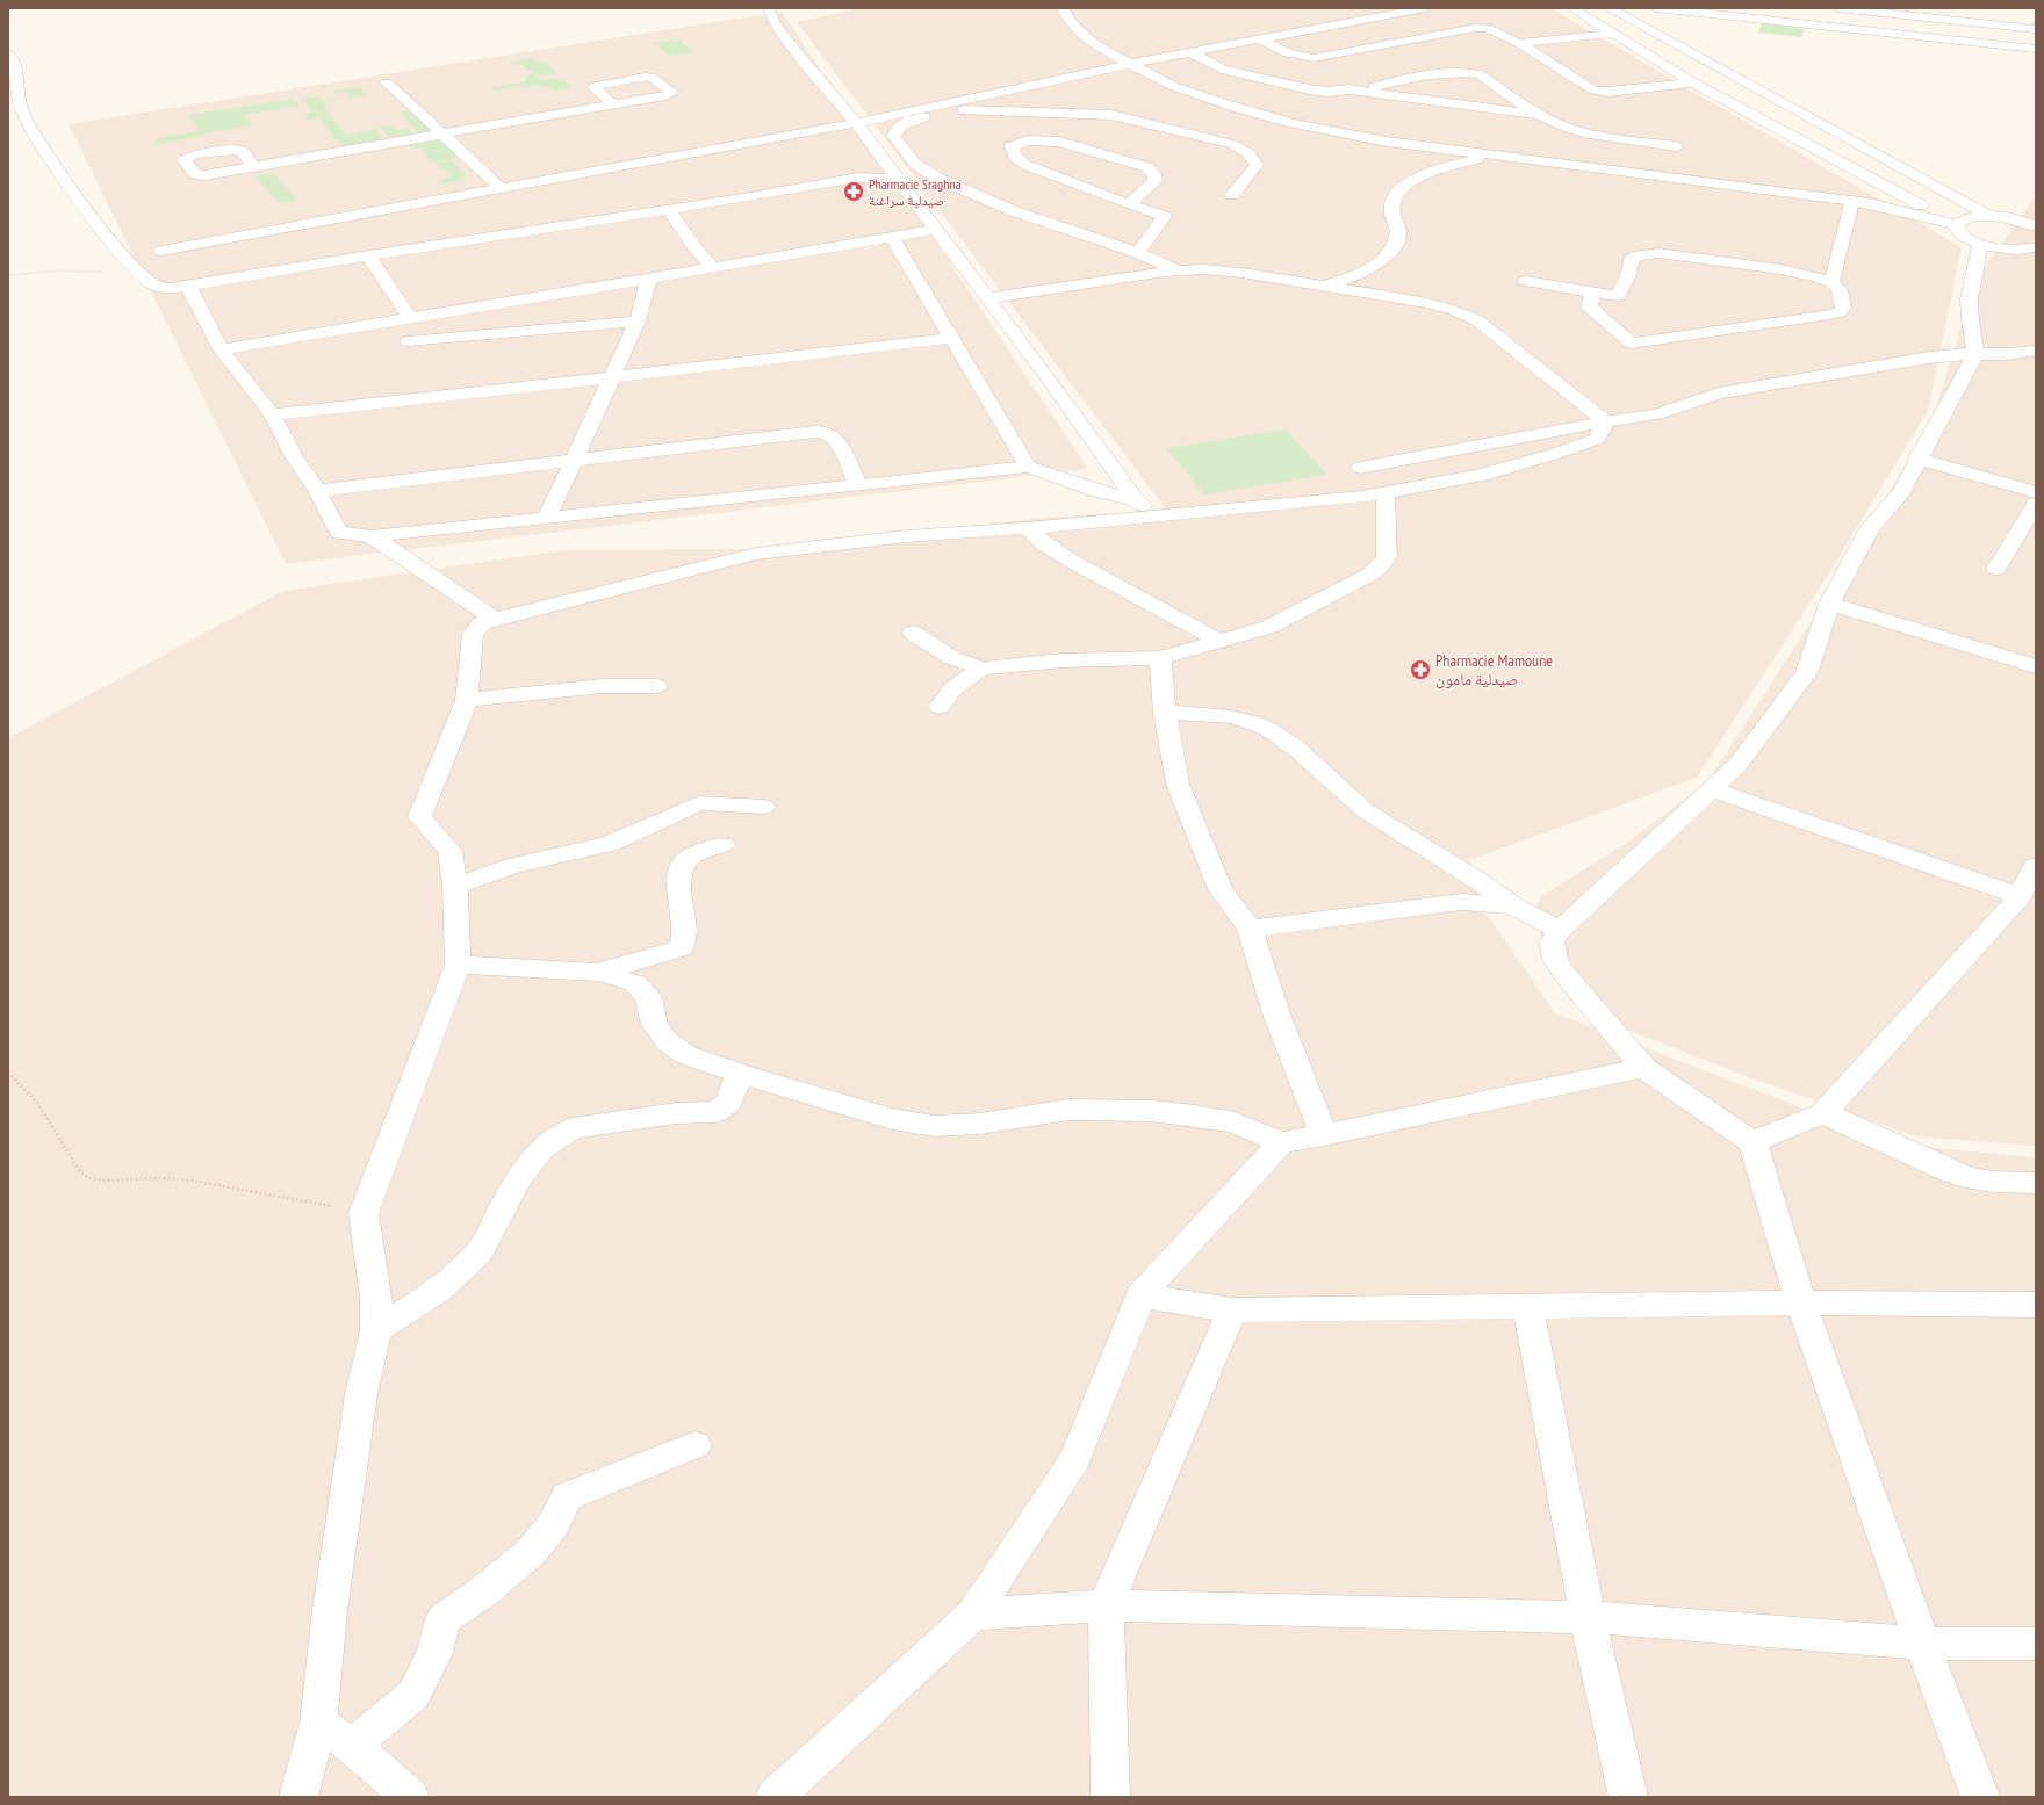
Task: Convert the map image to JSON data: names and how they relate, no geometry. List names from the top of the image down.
{
  "places": {
    "pharmacy": ["Pharmacie Sraghna صيدلية سراغنة", "Pharmacie Mamoune صيدلية مامون"]
  }
}
